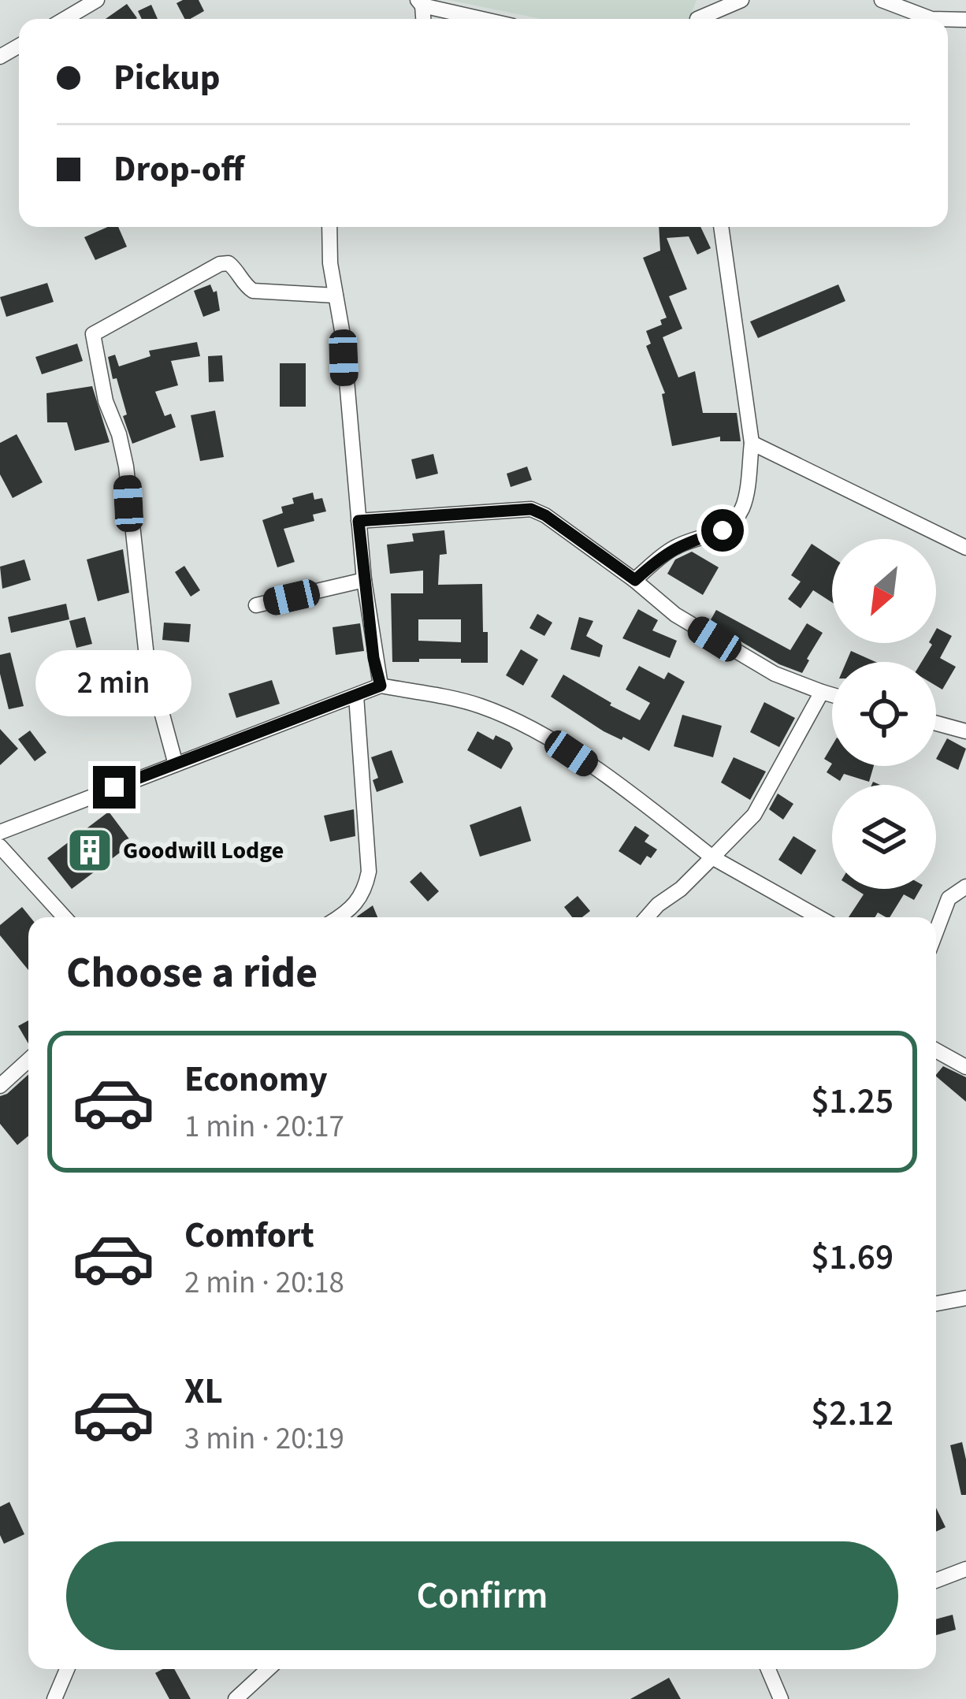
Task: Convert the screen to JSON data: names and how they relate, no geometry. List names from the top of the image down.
{
  "places": {
    "building": ["Goodwill Lodge"]
  },
  "north": "bottom left",
  "page": {
    "banner": ["Pickup", "Drop-off"],
    "bubble": "2 min",
    "heading": "Choose a ride",
    "list": [
      {
        "name": "Economy",
        "note": "1 min · 20:17",
        "value": "$1.25"
      },
      {
        "name": "Comfort",
        "note": "2 min · 20:18",
        "value": "$1.69"
      },
      {
        "name": "XL",
        "note": "3 min · 20:19",
        "value": "$2.12"
      }
    ],
    "buttons": "Confirm"
  }
}
